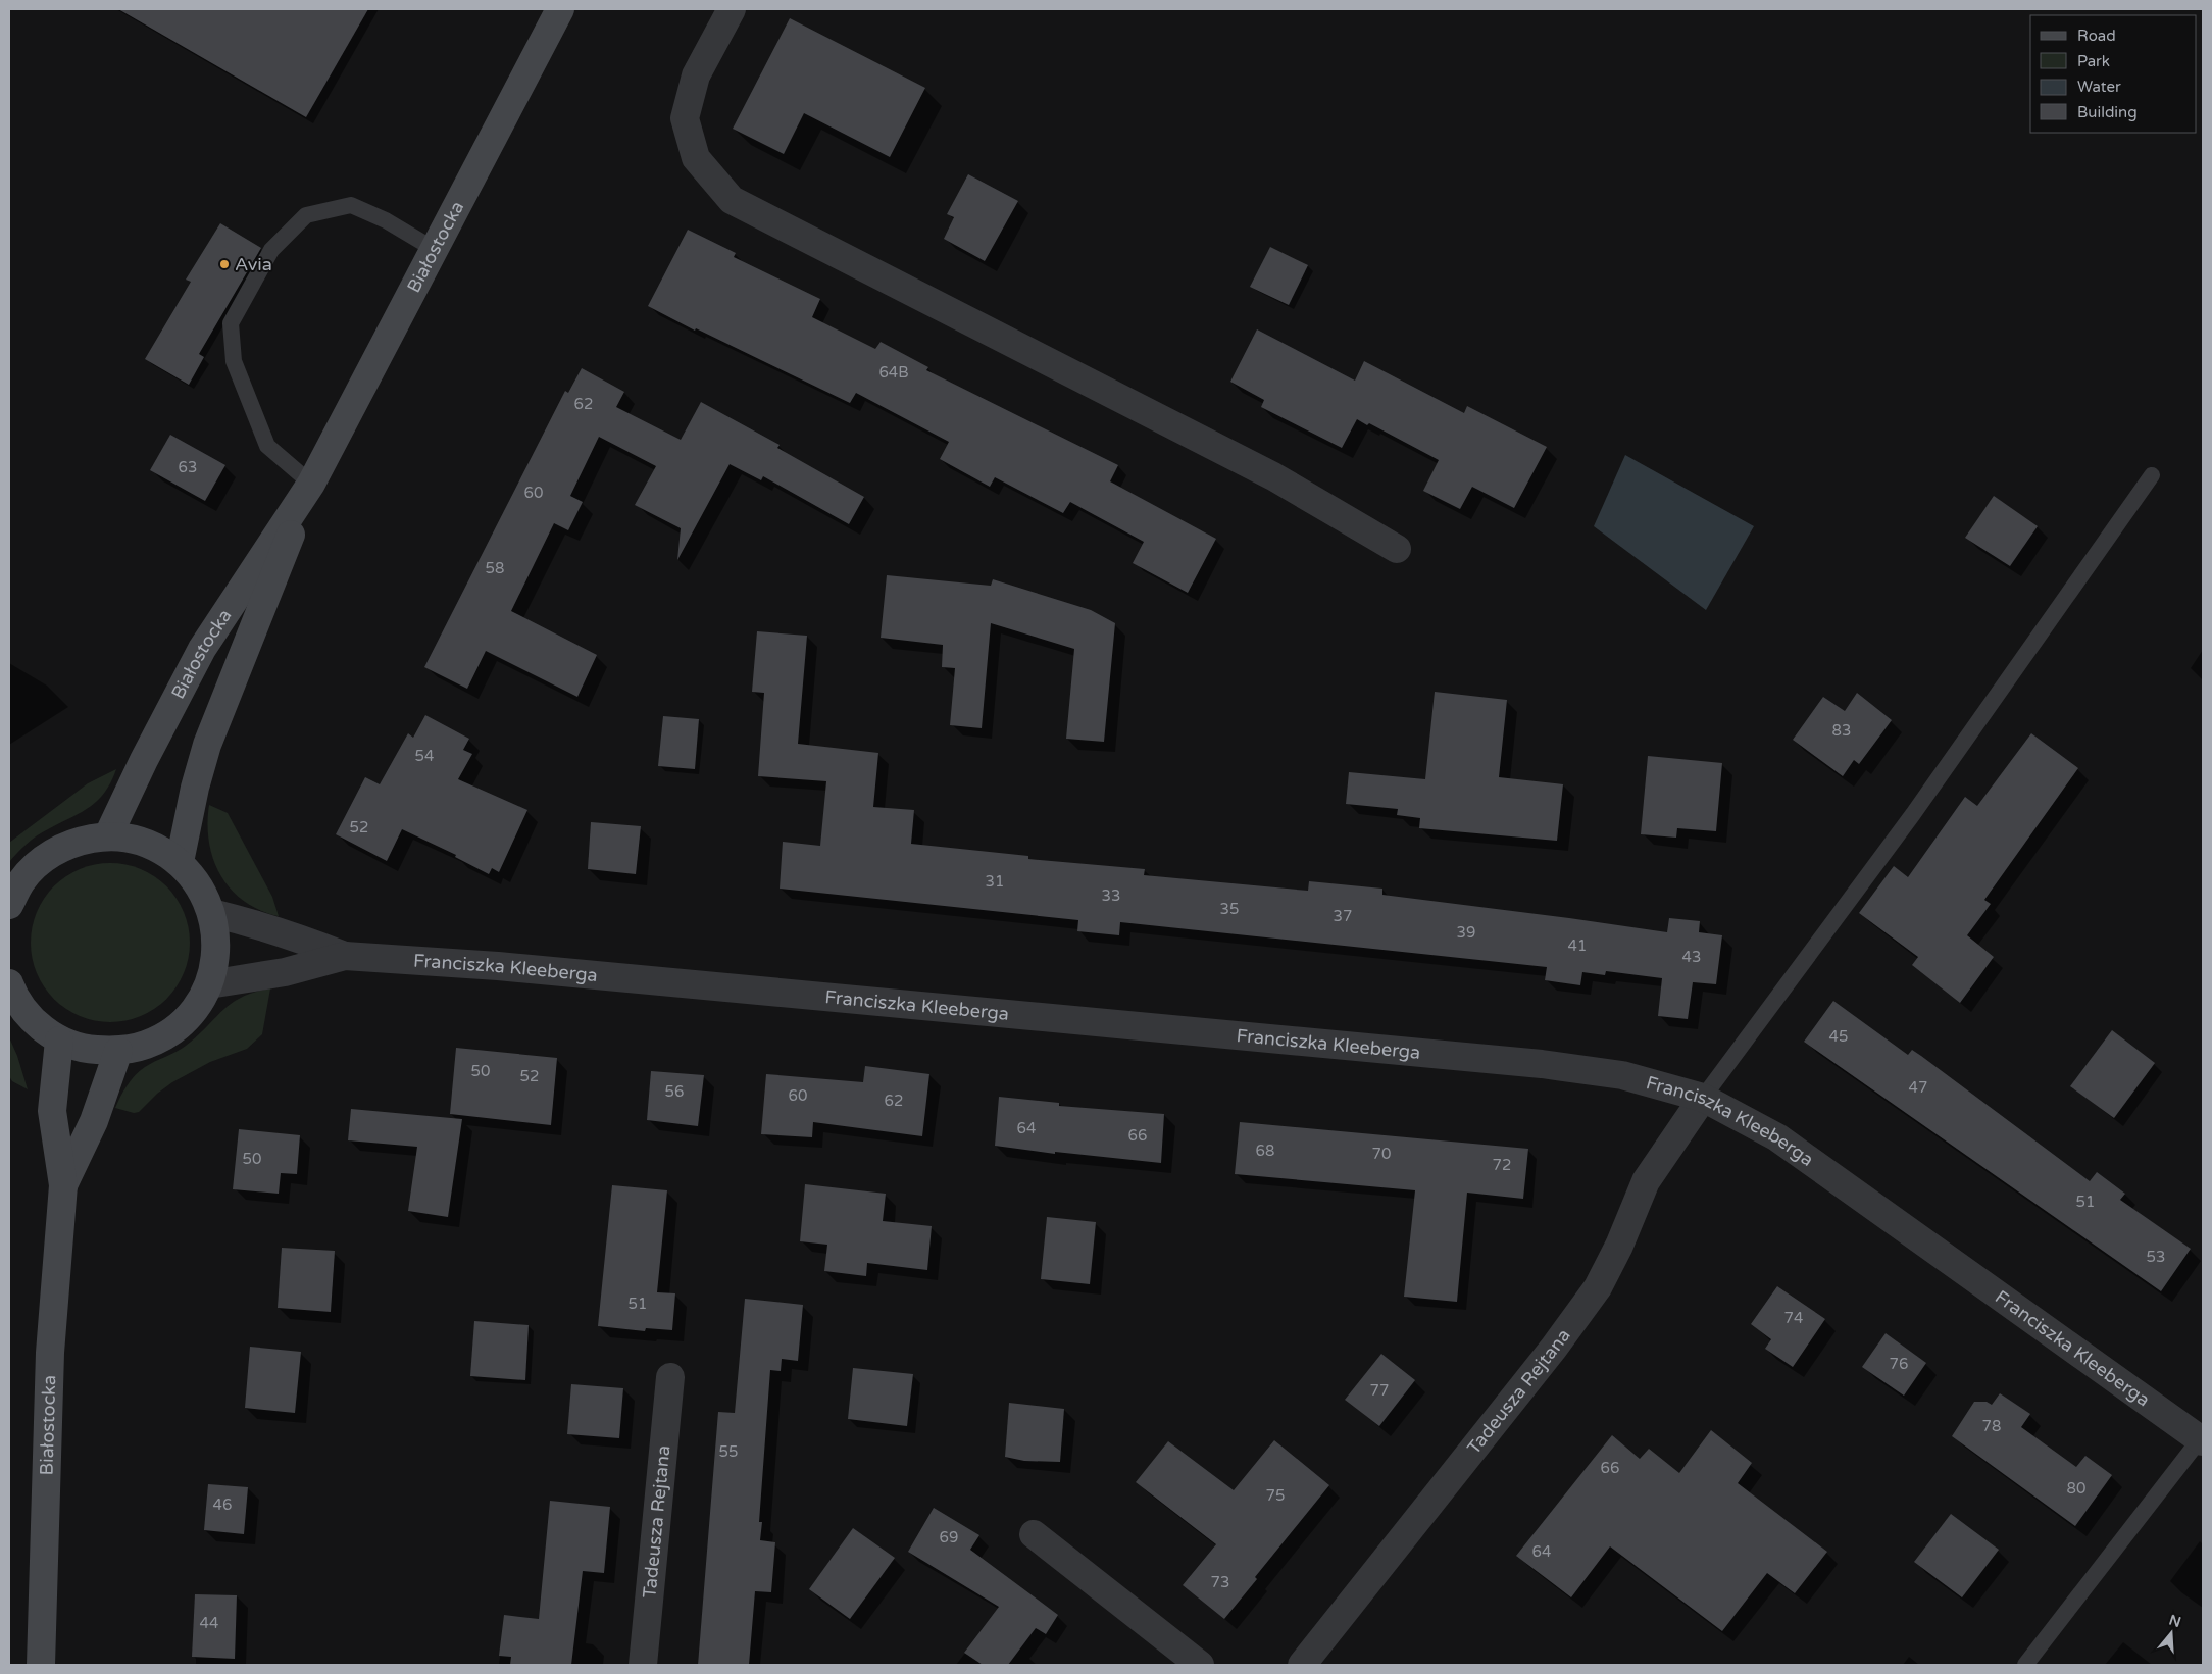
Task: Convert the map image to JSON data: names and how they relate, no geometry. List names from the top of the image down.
{
  "streets": {
    "main road": ["Białostocka"],
    "street": ["Franciszka Kleeberga", "Tadeusza Rejtana"]
  },
  "crossings": [
    ["Franciszka Kleeberga", "Tadeusza Rejtana"]
  ],
  "places": ["Avia"],
  "house_numbers": [
    "64B",
    "62",
    "63",
    "60",
    "58",
    "83",
    "54",
    "52",
    "31",
    "33",
    "35",
    "37",
    "39",
    "41",
    "43",
    "45",
    "50",
    "52",
    "47",
    "56",
    "60",
    "62",
    "64",
    "66",
    "68",
    "70",
    "50",
    "72",
    "51",
    "53",
    "51",
    "74",
    "76",
    "77",
    "78",
    "55",
    "66",
    "80",
    "75",
    "46",
    "69",
    "64",
    "73",
    "44"
  ],
  "legend": [
    "Road",
    "Park",
    "Water",
    "Building"
  ],
  "north": "top"
}
